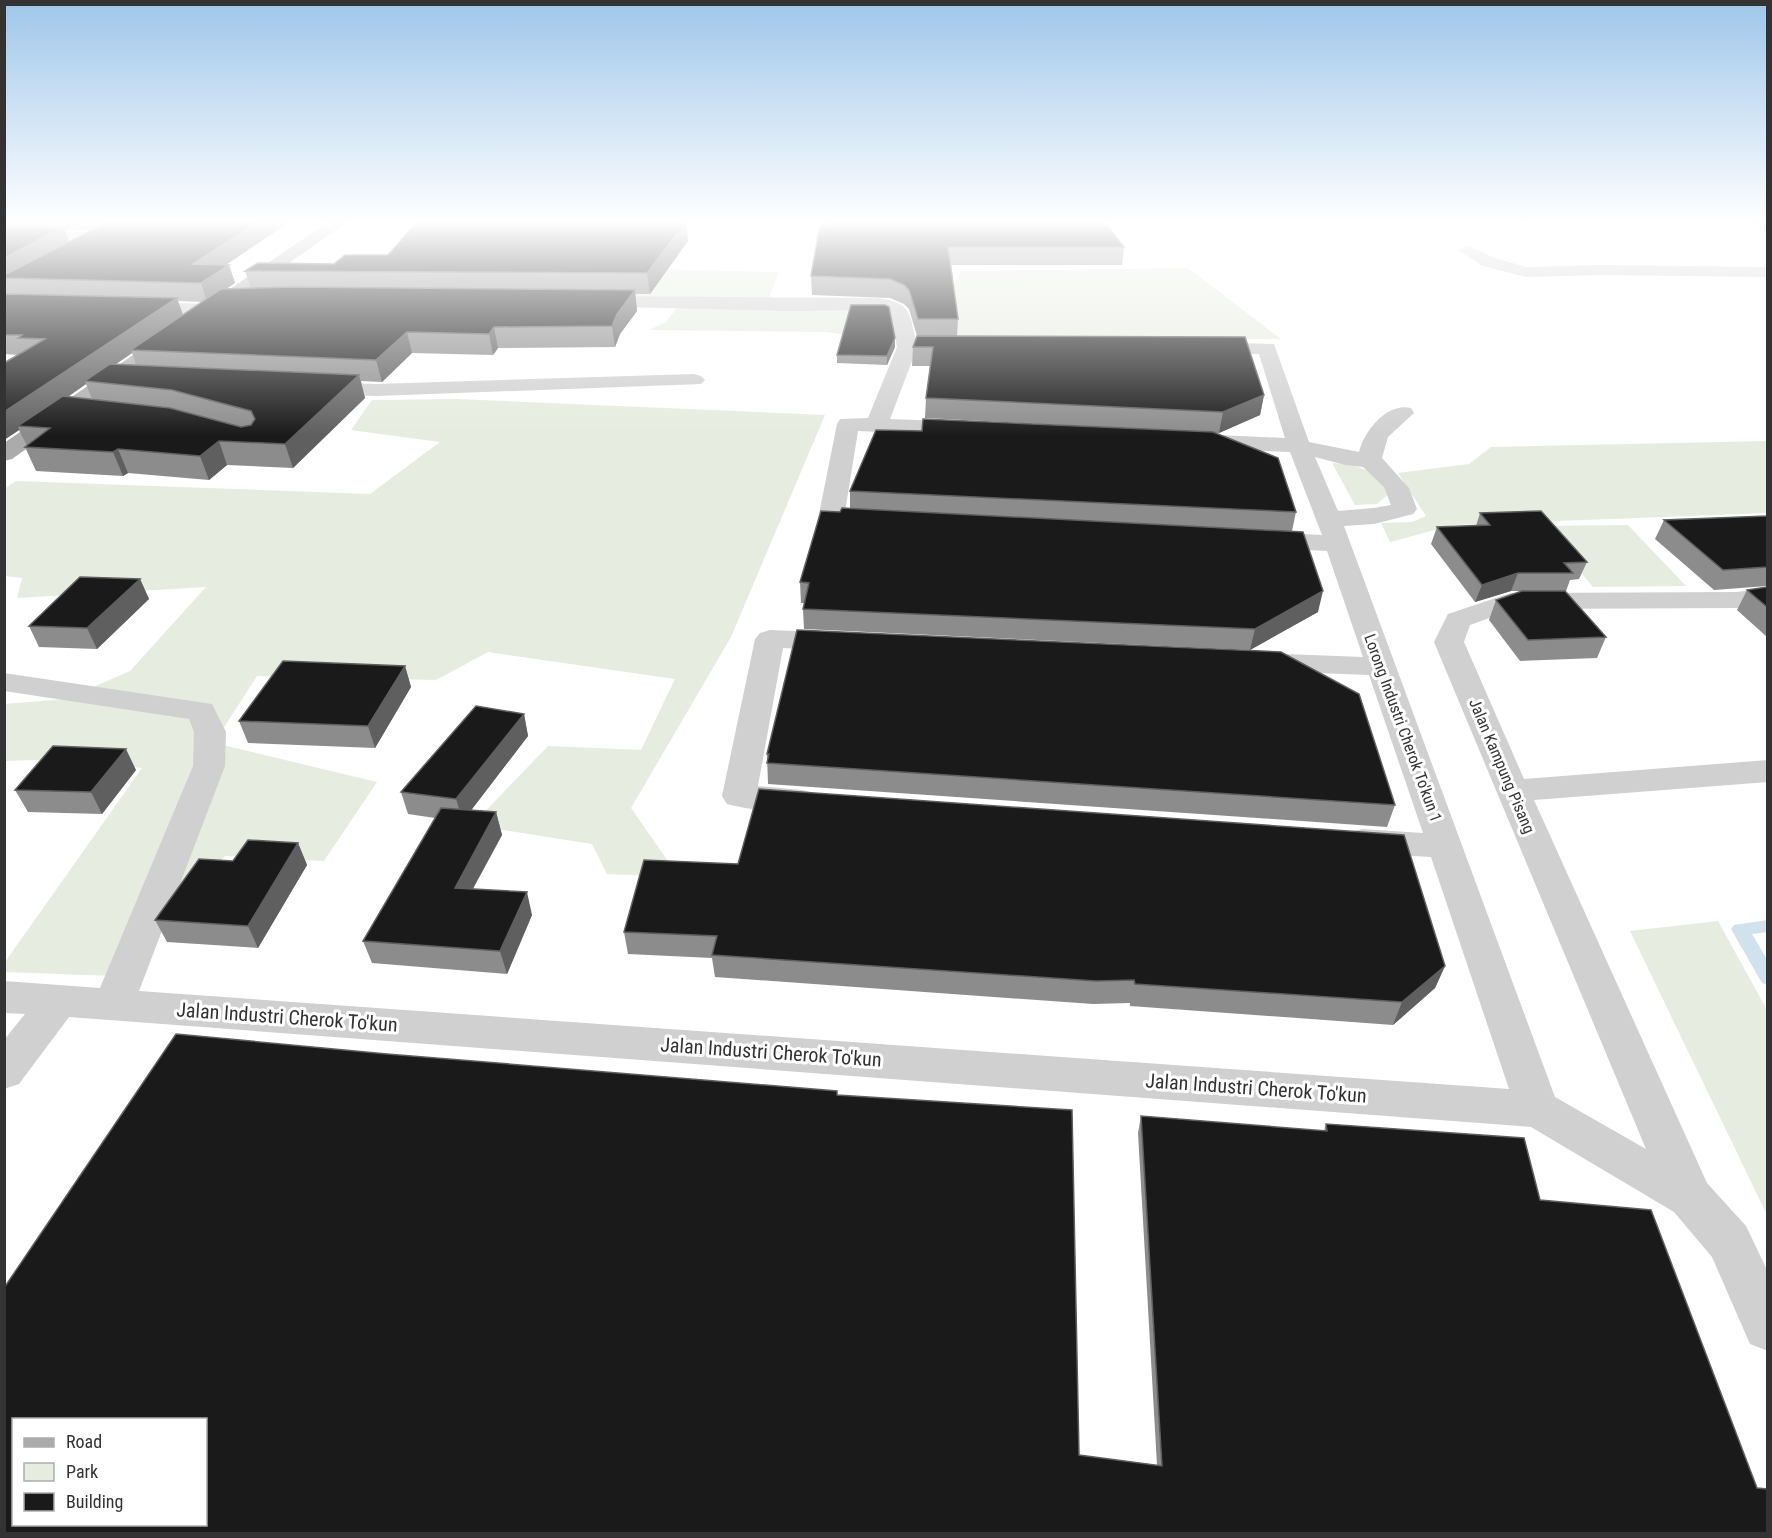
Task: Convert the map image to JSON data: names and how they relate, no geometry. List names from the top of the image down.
{
  "streets": {
    "street": ["Lorong Industri Cherok To'kun 1", "Jalan Kampung Pisang", "Jalan Industri Cherok To'kun"]
  },
  "crossings": [
    ["Lorong Industri Cherok To'kun 1", "Jalan Industri Cherok To'kun"]
  ],
  "legend": ["Road", "Park", "Building"]
}
